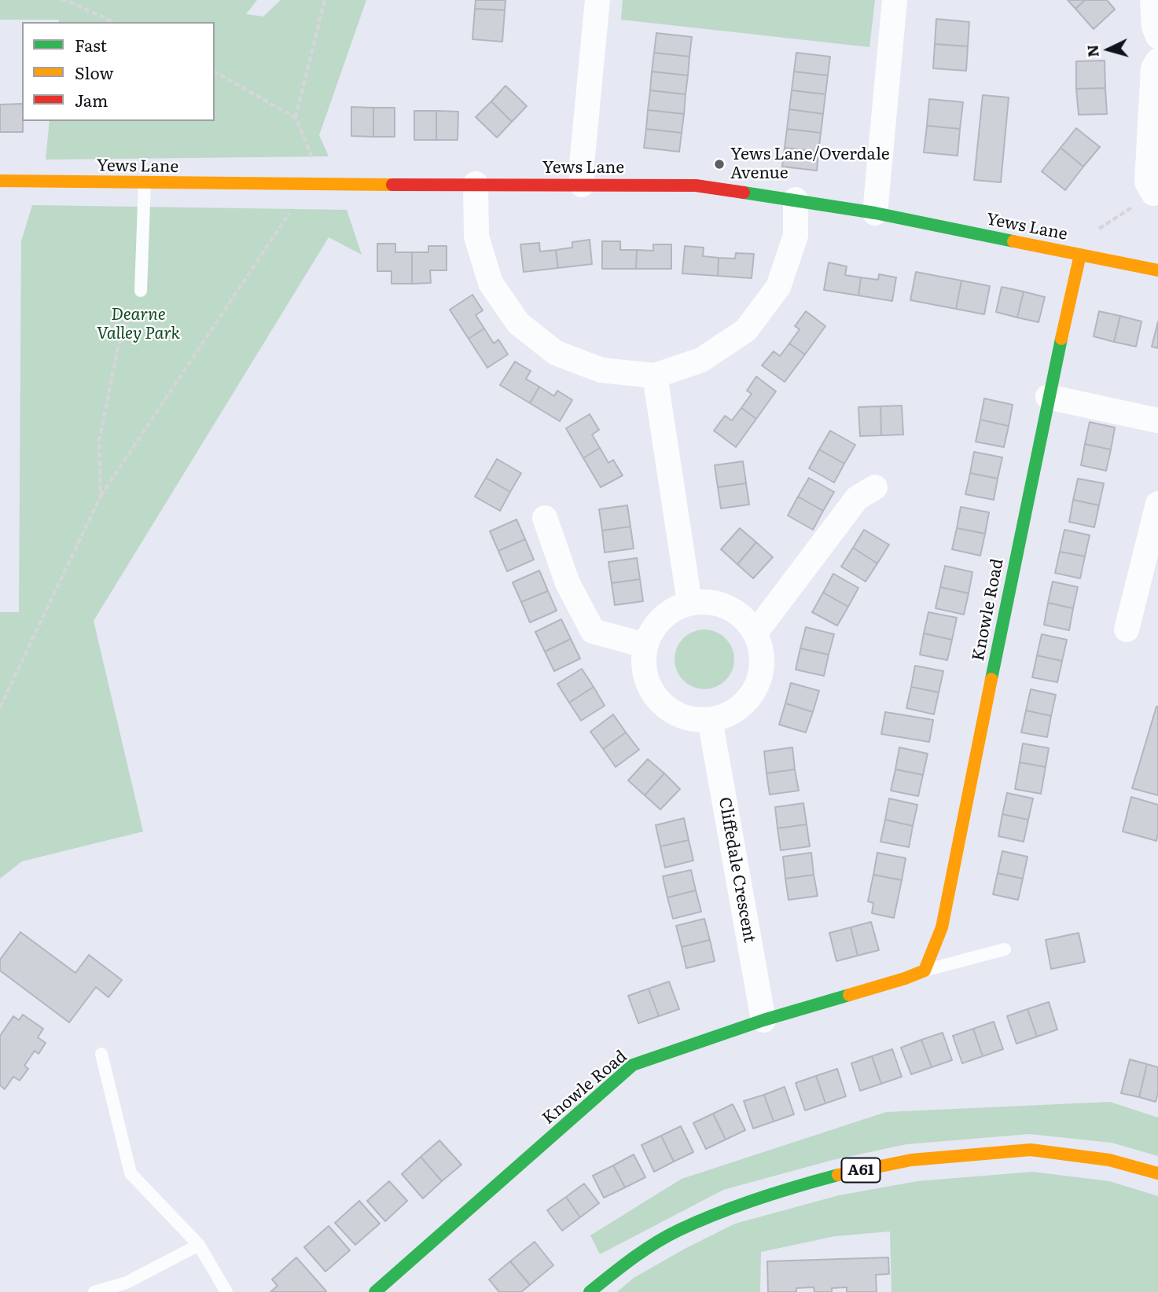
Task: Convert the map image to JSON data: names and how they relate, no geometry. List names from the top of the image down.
{
  "streets": {
    "main road": ["Yews Lane", "Knowle Road", "A61"],
    "street": ["Cliffedale Crescent"]
  },
  "crossings": [
    ["Yews Lane", "Knowle Road"],
    ["Knowle Road", "Cliffedale Crescent"]
  ],
  "parks": ["Dearne Valley Park"],
  "places": ["Yews Lane/Overdale Avenue"],
  "legend": ["Fast", "Slow", "Jam"],
  "north": "left"
}
